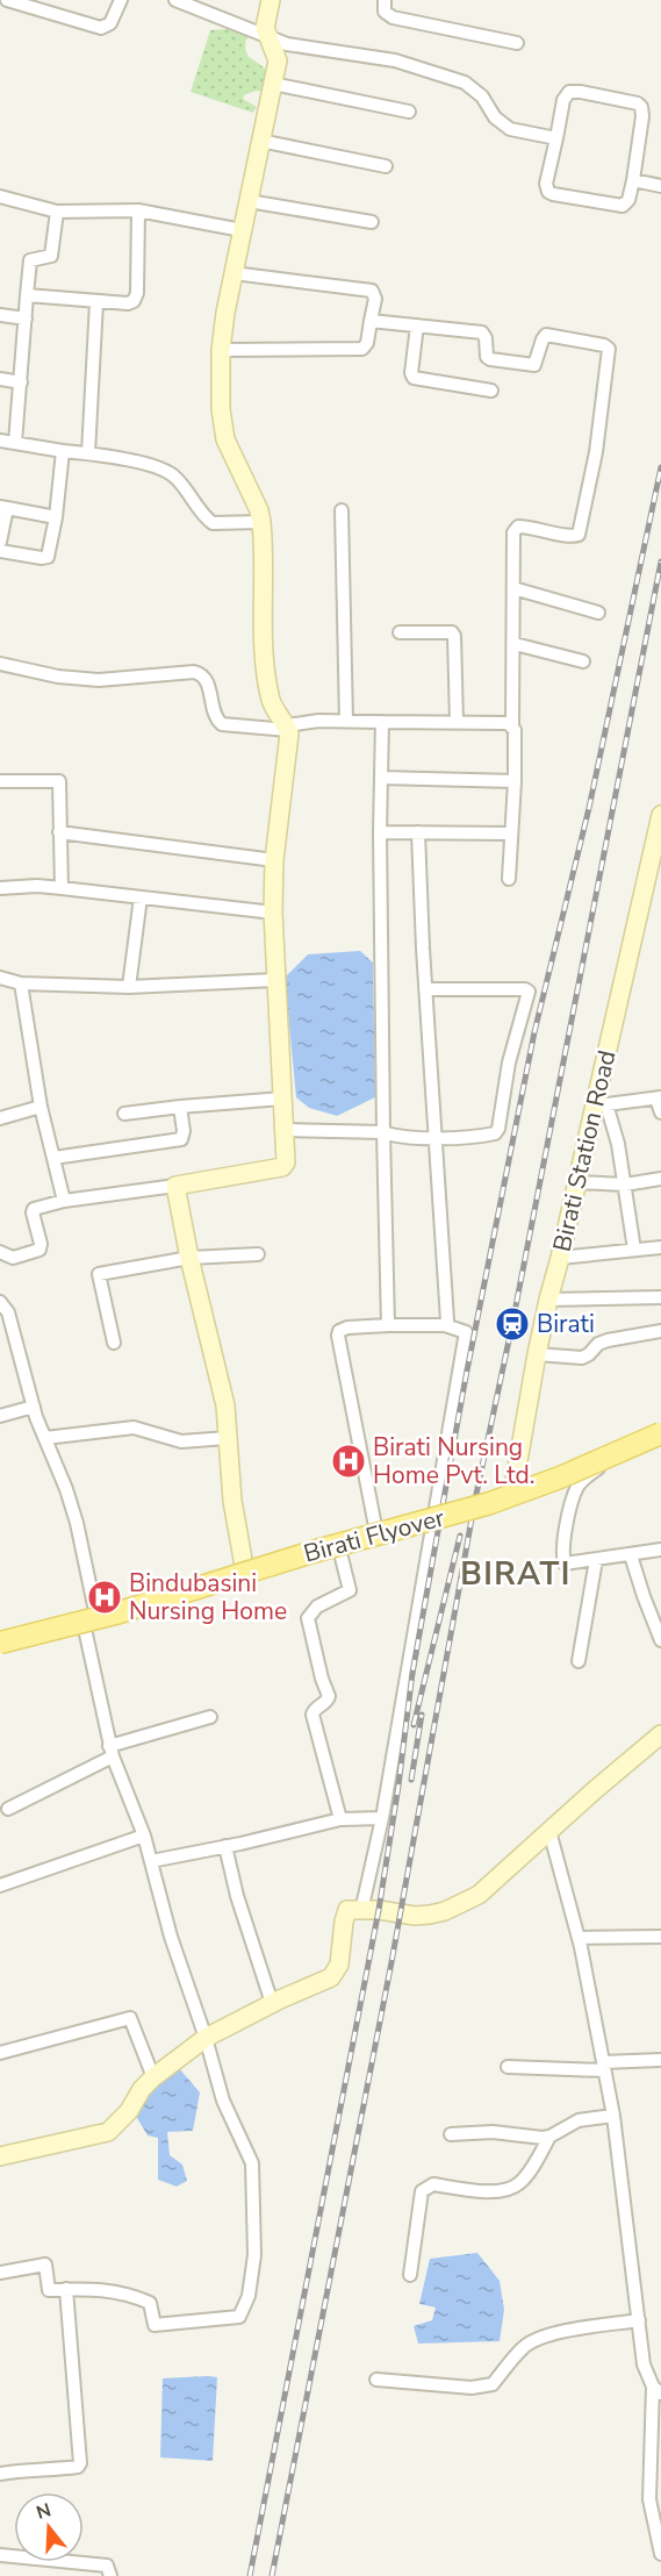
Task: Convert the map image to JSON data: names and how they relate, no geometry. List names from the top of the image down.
{
  "streets": {
    "main road": ["Birati Flyover"],
    "street": ["Birati Station Road"]
  },
  "districts": ["BIRATI"],
  "places": {
    "station": ["Birati"],
    "hospital": ["Birati Nursing Home Pvt. Ltd.", "Bindubasini Nursing Home"]
  },
  "north": "top"
}
